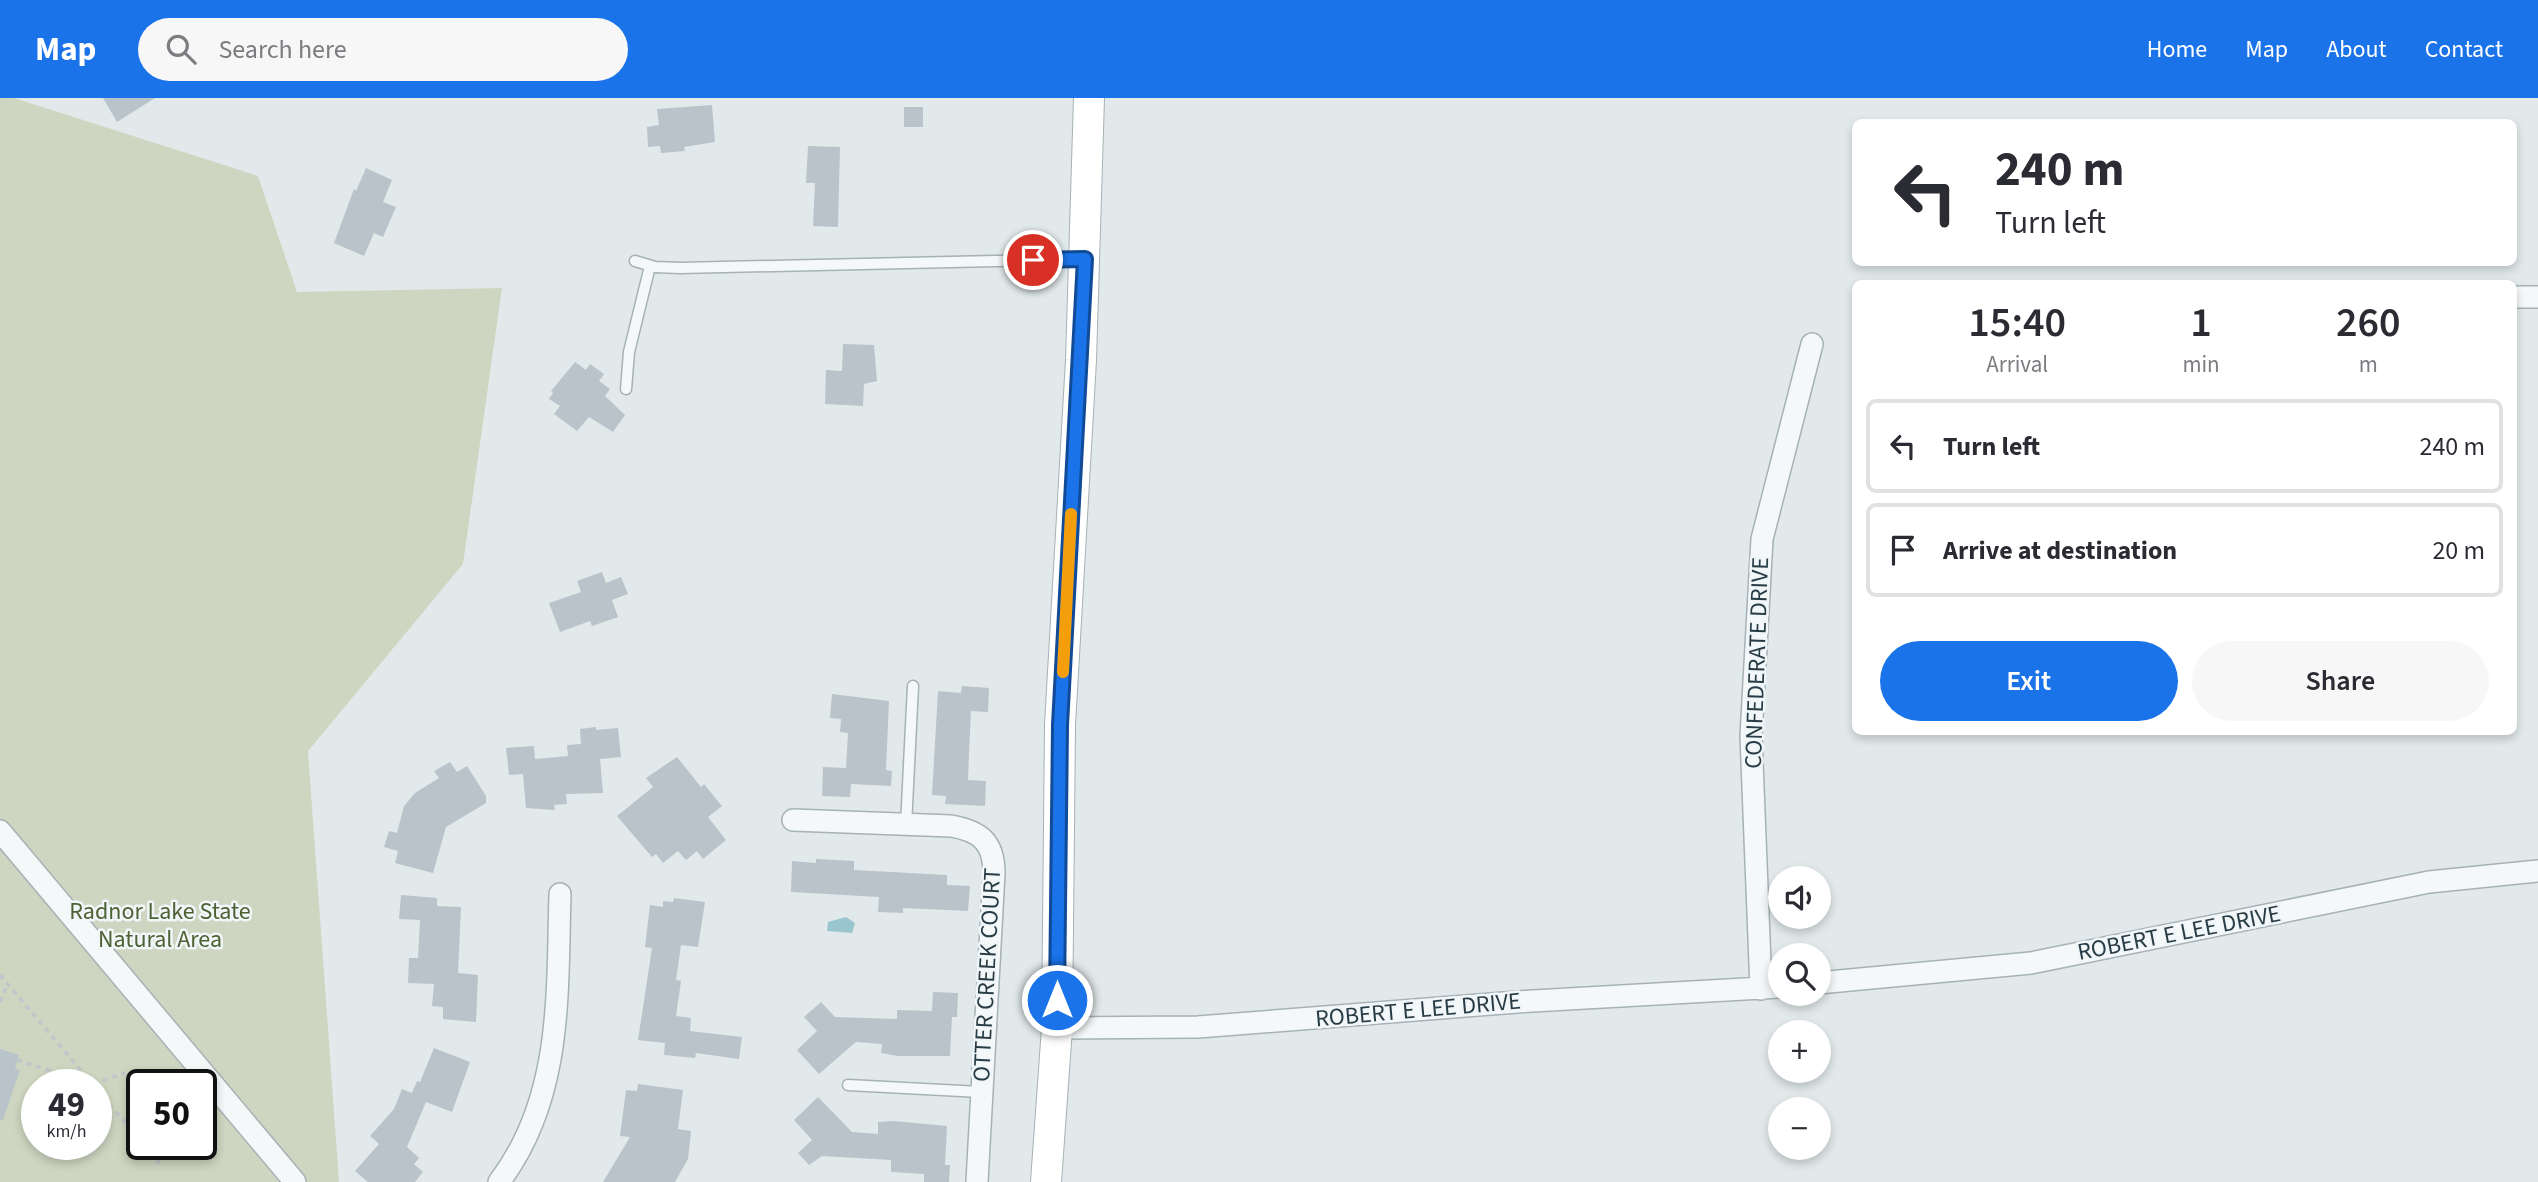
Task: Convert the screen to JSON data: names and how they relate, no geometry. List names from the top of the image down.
{
  "streets": {
    "street": ["CONFEDERATE DRIVE", "ROBERT E LEE DRIVE", "OTTER CREEK COURT"]
  },
  "parks": ["Radnor Lake State Natural Area"],
  "page": {
    "header": "Map",
    "search": "Search here",
    "nav": [
      "Home",
      "Map",
      "About",
      "Contact"
    ],
    "turn": ["240 m", "Turn left"],
    "eta": [
      "15:40",
      "Arrival",
      "1",
      "min",
      "260",
      "m"
    ],
    "list": [
      {
        "name": "Turn left",
        "value": "240 m"
      },
      {
        "name": "Arrive at destination",
        "value": "20 m"
      }
    ],
    "buttons": ["Exit", "Share"],
    "map_buttons": ["+", "−"],
    "speed": "49 km/h",
    "limit": "50"
  }
}
